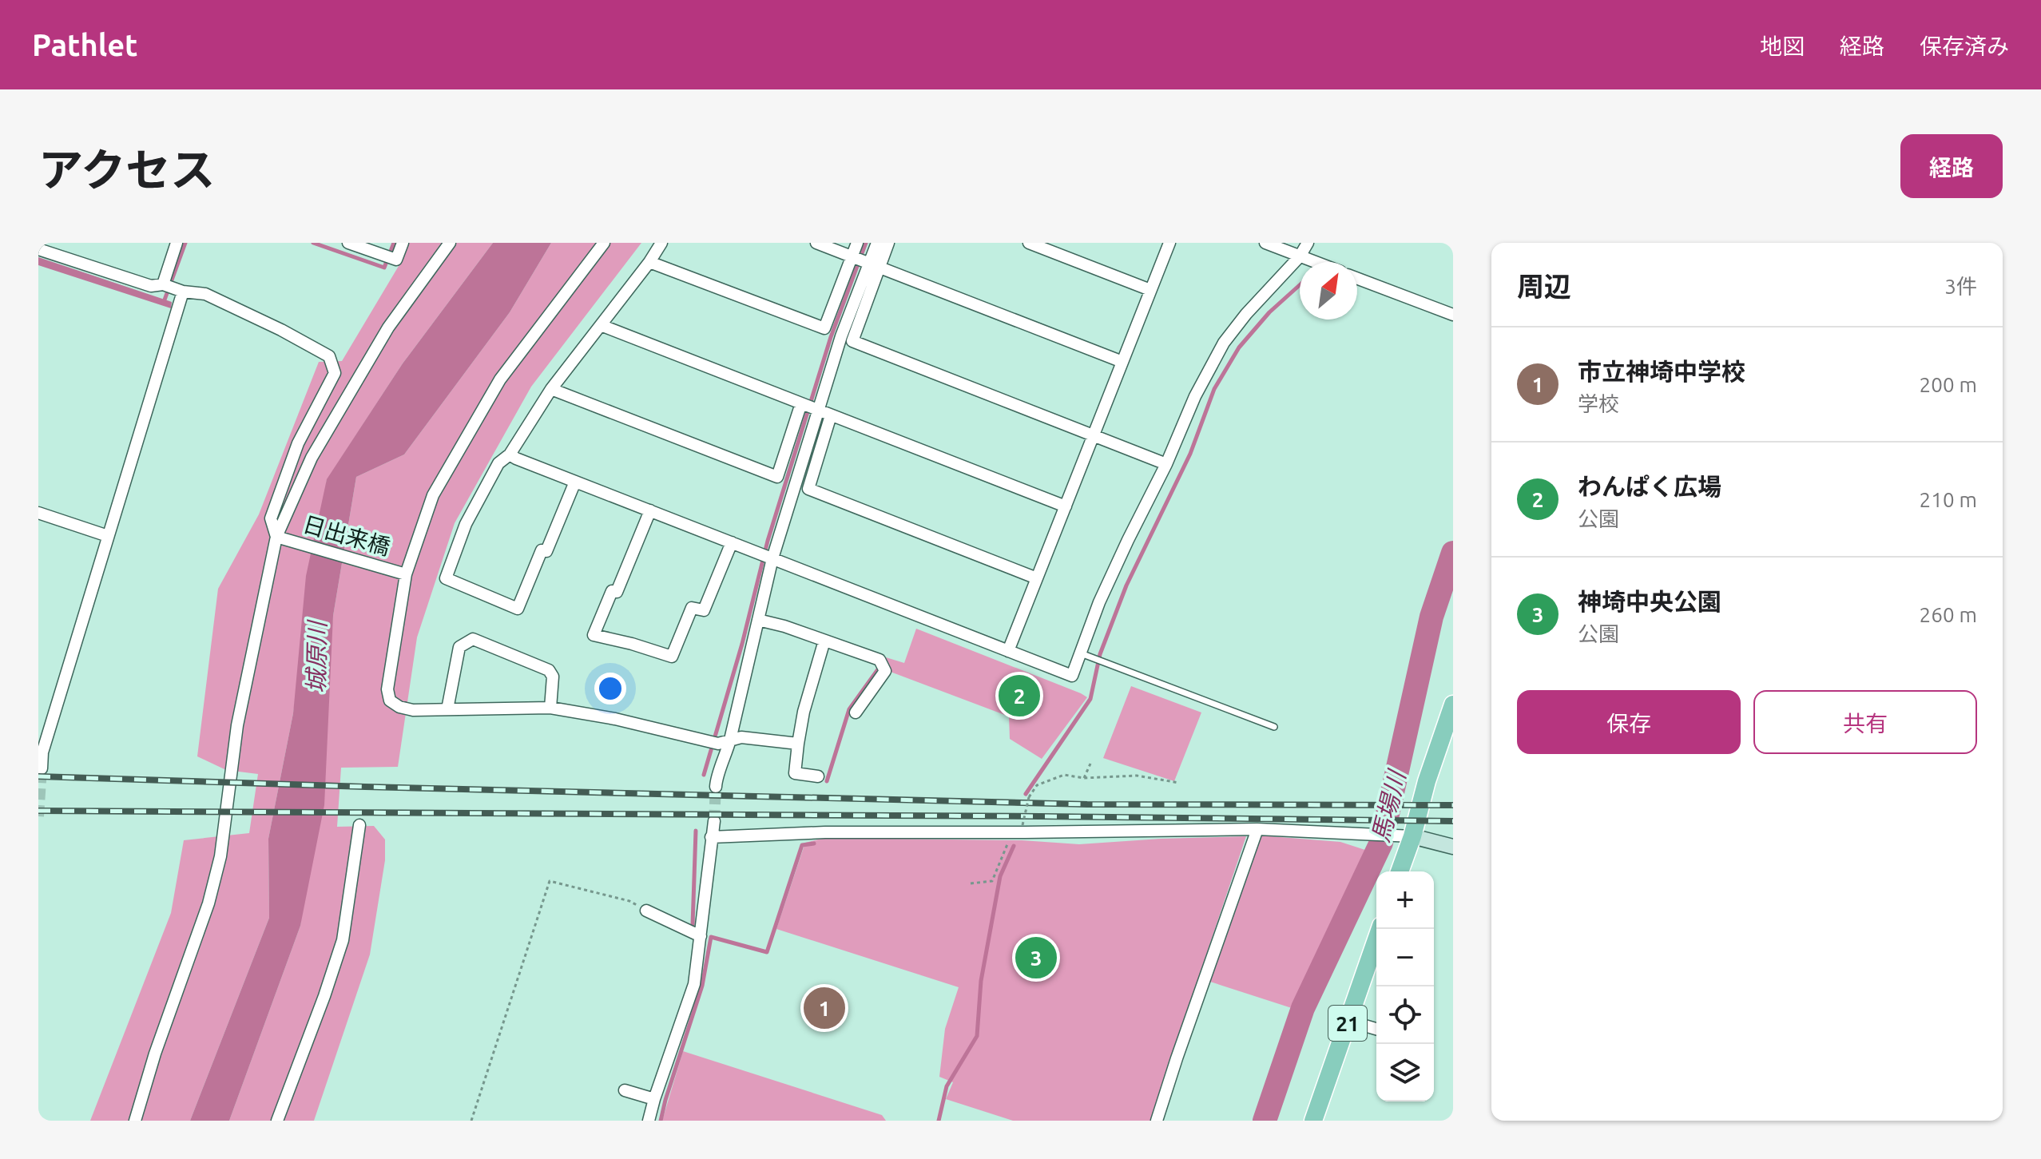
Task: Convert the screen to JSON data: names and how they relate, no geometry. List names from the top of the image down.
{
  "streets": {
    "main road": ["21"],
    "street": ["日出来橋"]
  },
  "water": ["城原川", "馬場川"],
  "north": "top right",
  "page": {
    "header": "Pathlet",
    "nav": ["地図", "経路", "保存済み"],
    "title": "アクセス",
    "buttons": [
      "経路",
      ["保存", "共有"]
    ],
    "heading": ["周辺", "3件"],
    "list": [
      {
        "mark": "1",
        "name": "市立神埼中学校",
        "note": "学校",
        "value": "200 m"
      },
      {
        "mark": "2",
        "name": "わんぱく広場",
        "note": "公園",
        "value": "210 m"
      },
      {
        "mark": "3",
        "name": "神埼中央公園",
        "note": "公園",
        "value": "260 m"
      }
    ],
    "pins": ["2", "3", "1"],
    "map_buttons": ["+", "−"]
  }
}
